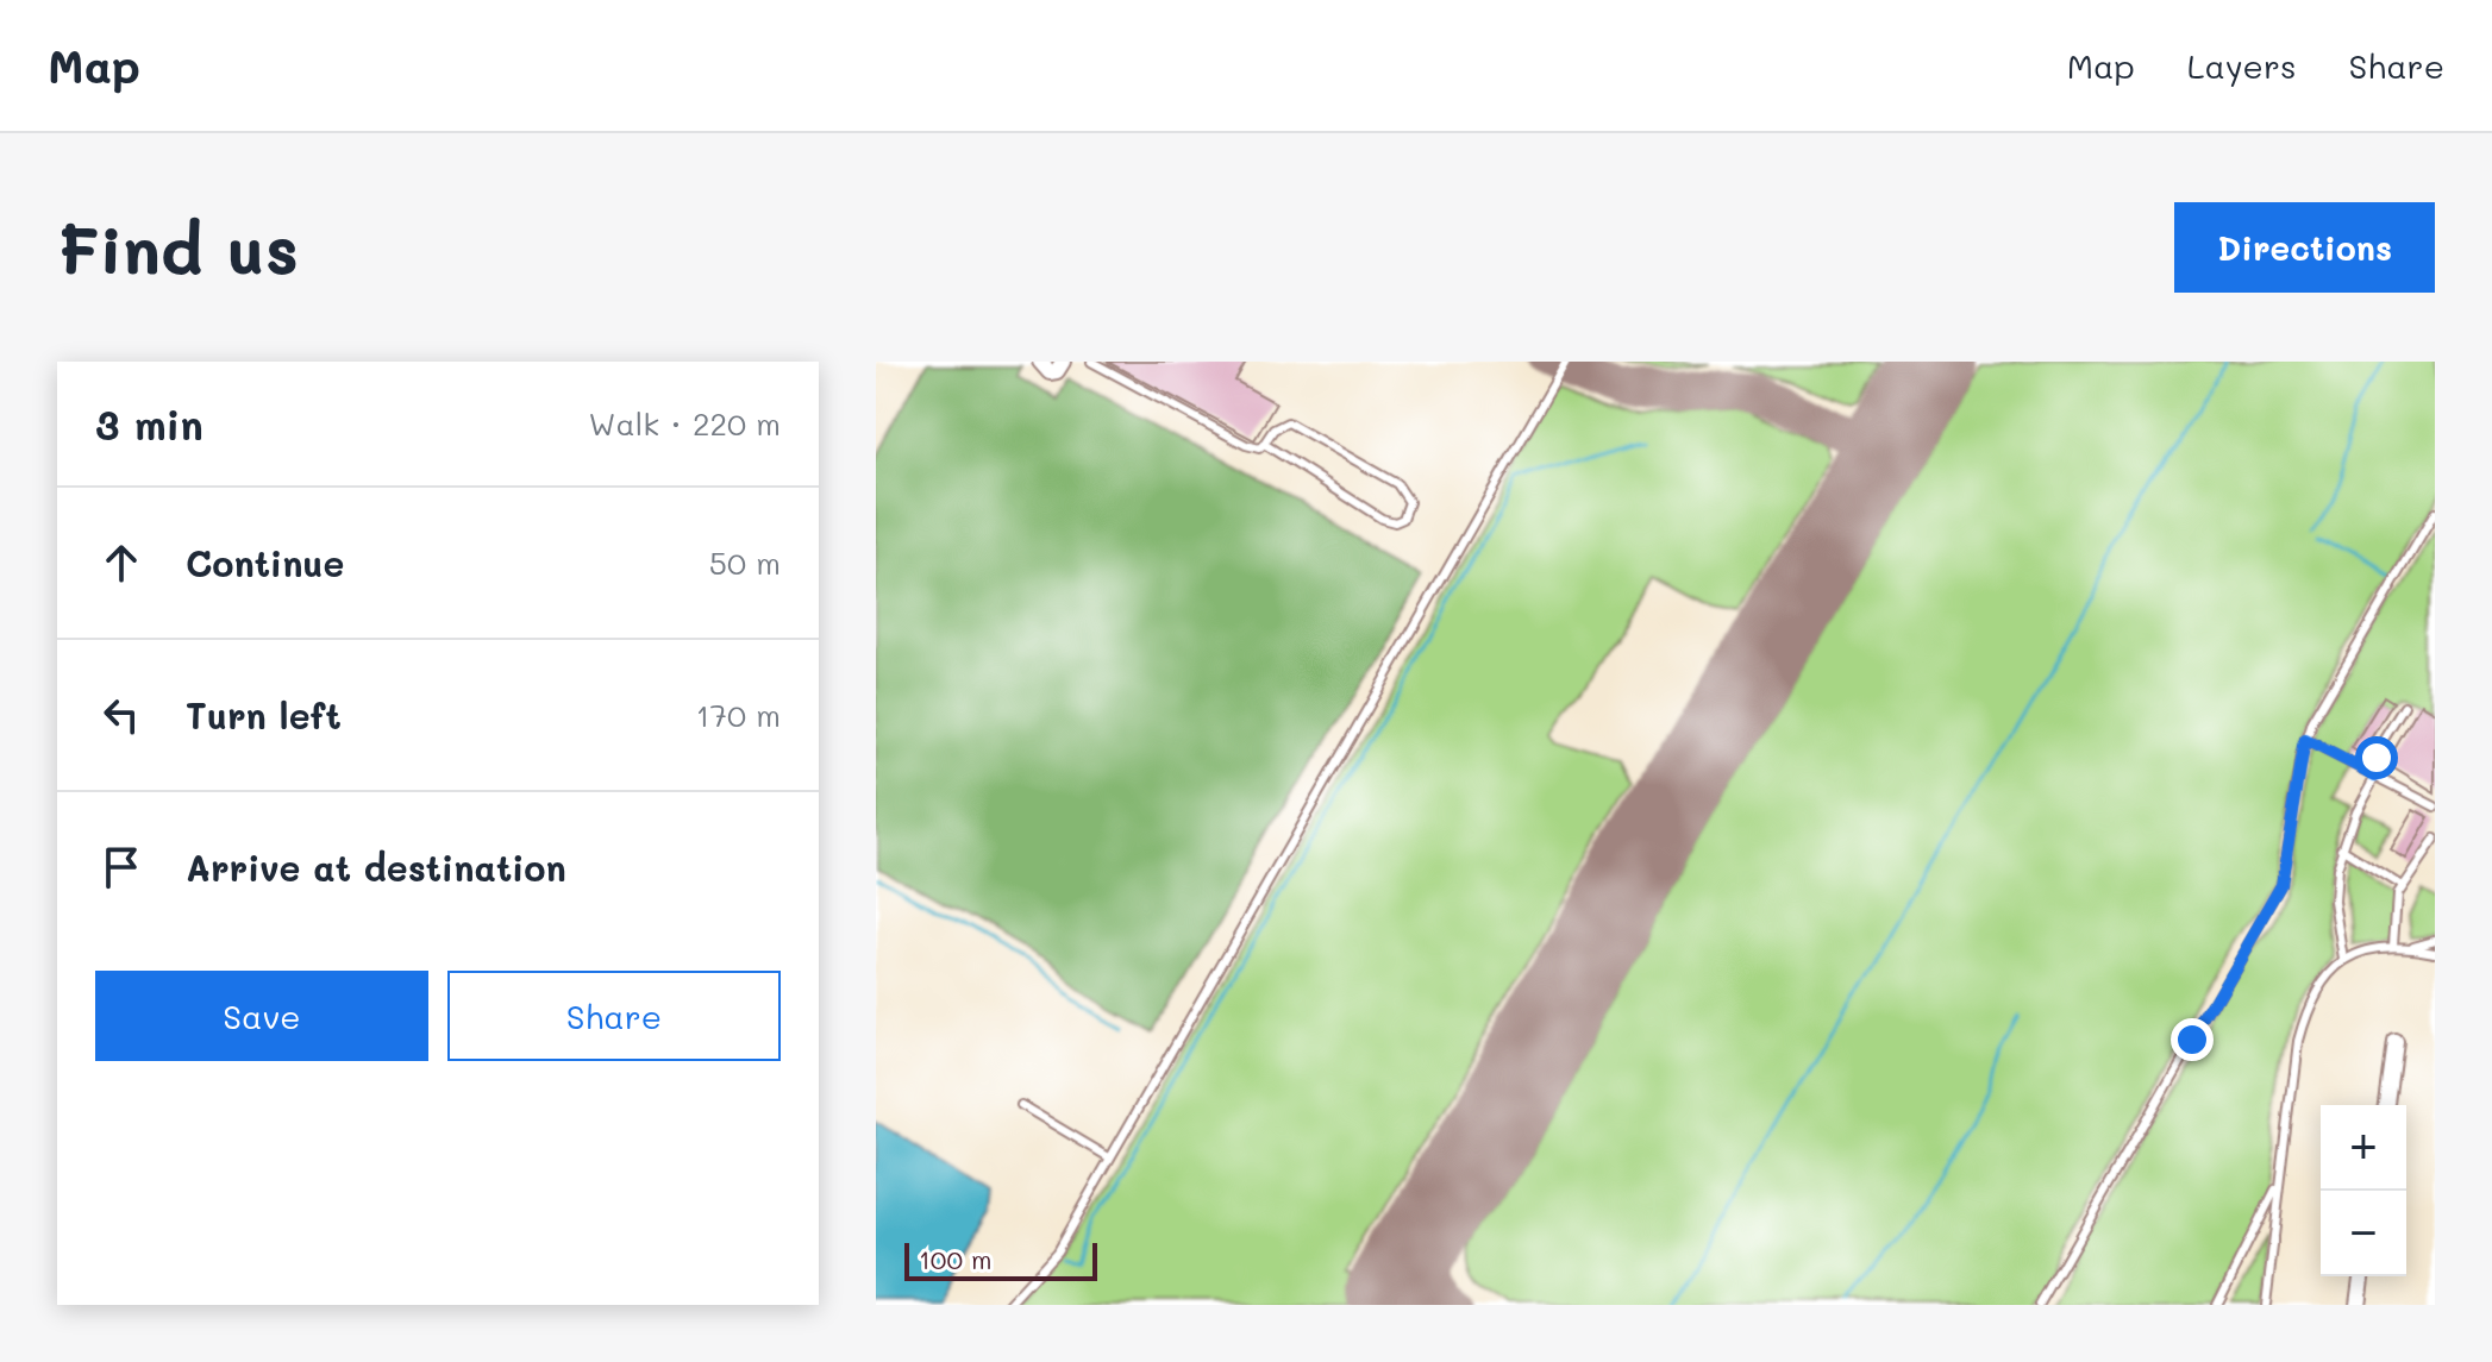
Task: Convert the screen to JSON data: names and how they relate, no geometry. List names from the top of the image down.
{
  "scale_bar": "100 m",
  "page": {
    "header": "Map",
    "nav": ["Map", "Layers", "Share"],
    "buttons": [
      "Directions",
      ["Save", "Share"]
    ],
    "title": "Find us",
    "heading": ["3 min", "Walk · 220 m"],
    "list": [
      ["Continue", "50 m"],
      ["Turn left", "170 m"],
      "Arrive at destination"
    ],
    "map_buttons": ["+", "−"],
    "scale": "100 m"
  }
}
